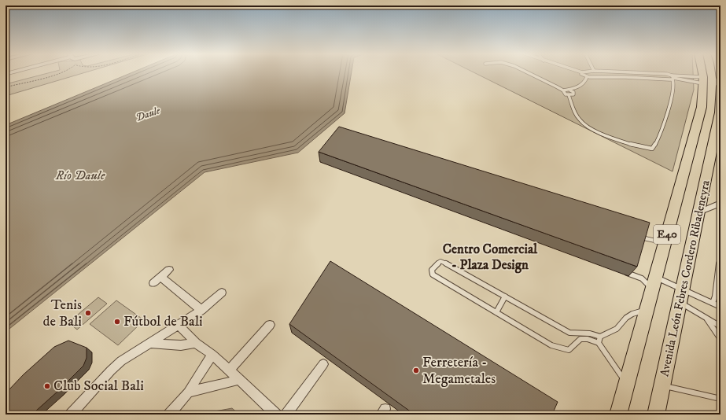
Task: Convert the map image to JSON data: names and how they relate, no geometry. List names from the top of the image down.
{
  "streets": {
    "highway": ["E40", "Avenida León Febres Cordero Ribadeneyra"]
  },
  "districts": ["Centro Comercial - Plaza Design"],
  "water": ["Daule", "Río Daule"],
  "places": [
    "Tenis de Bali",
    "Fútbol de Bali",
    "Ferretería - Megametales",
    "Club Social Bali"
  ]
}
